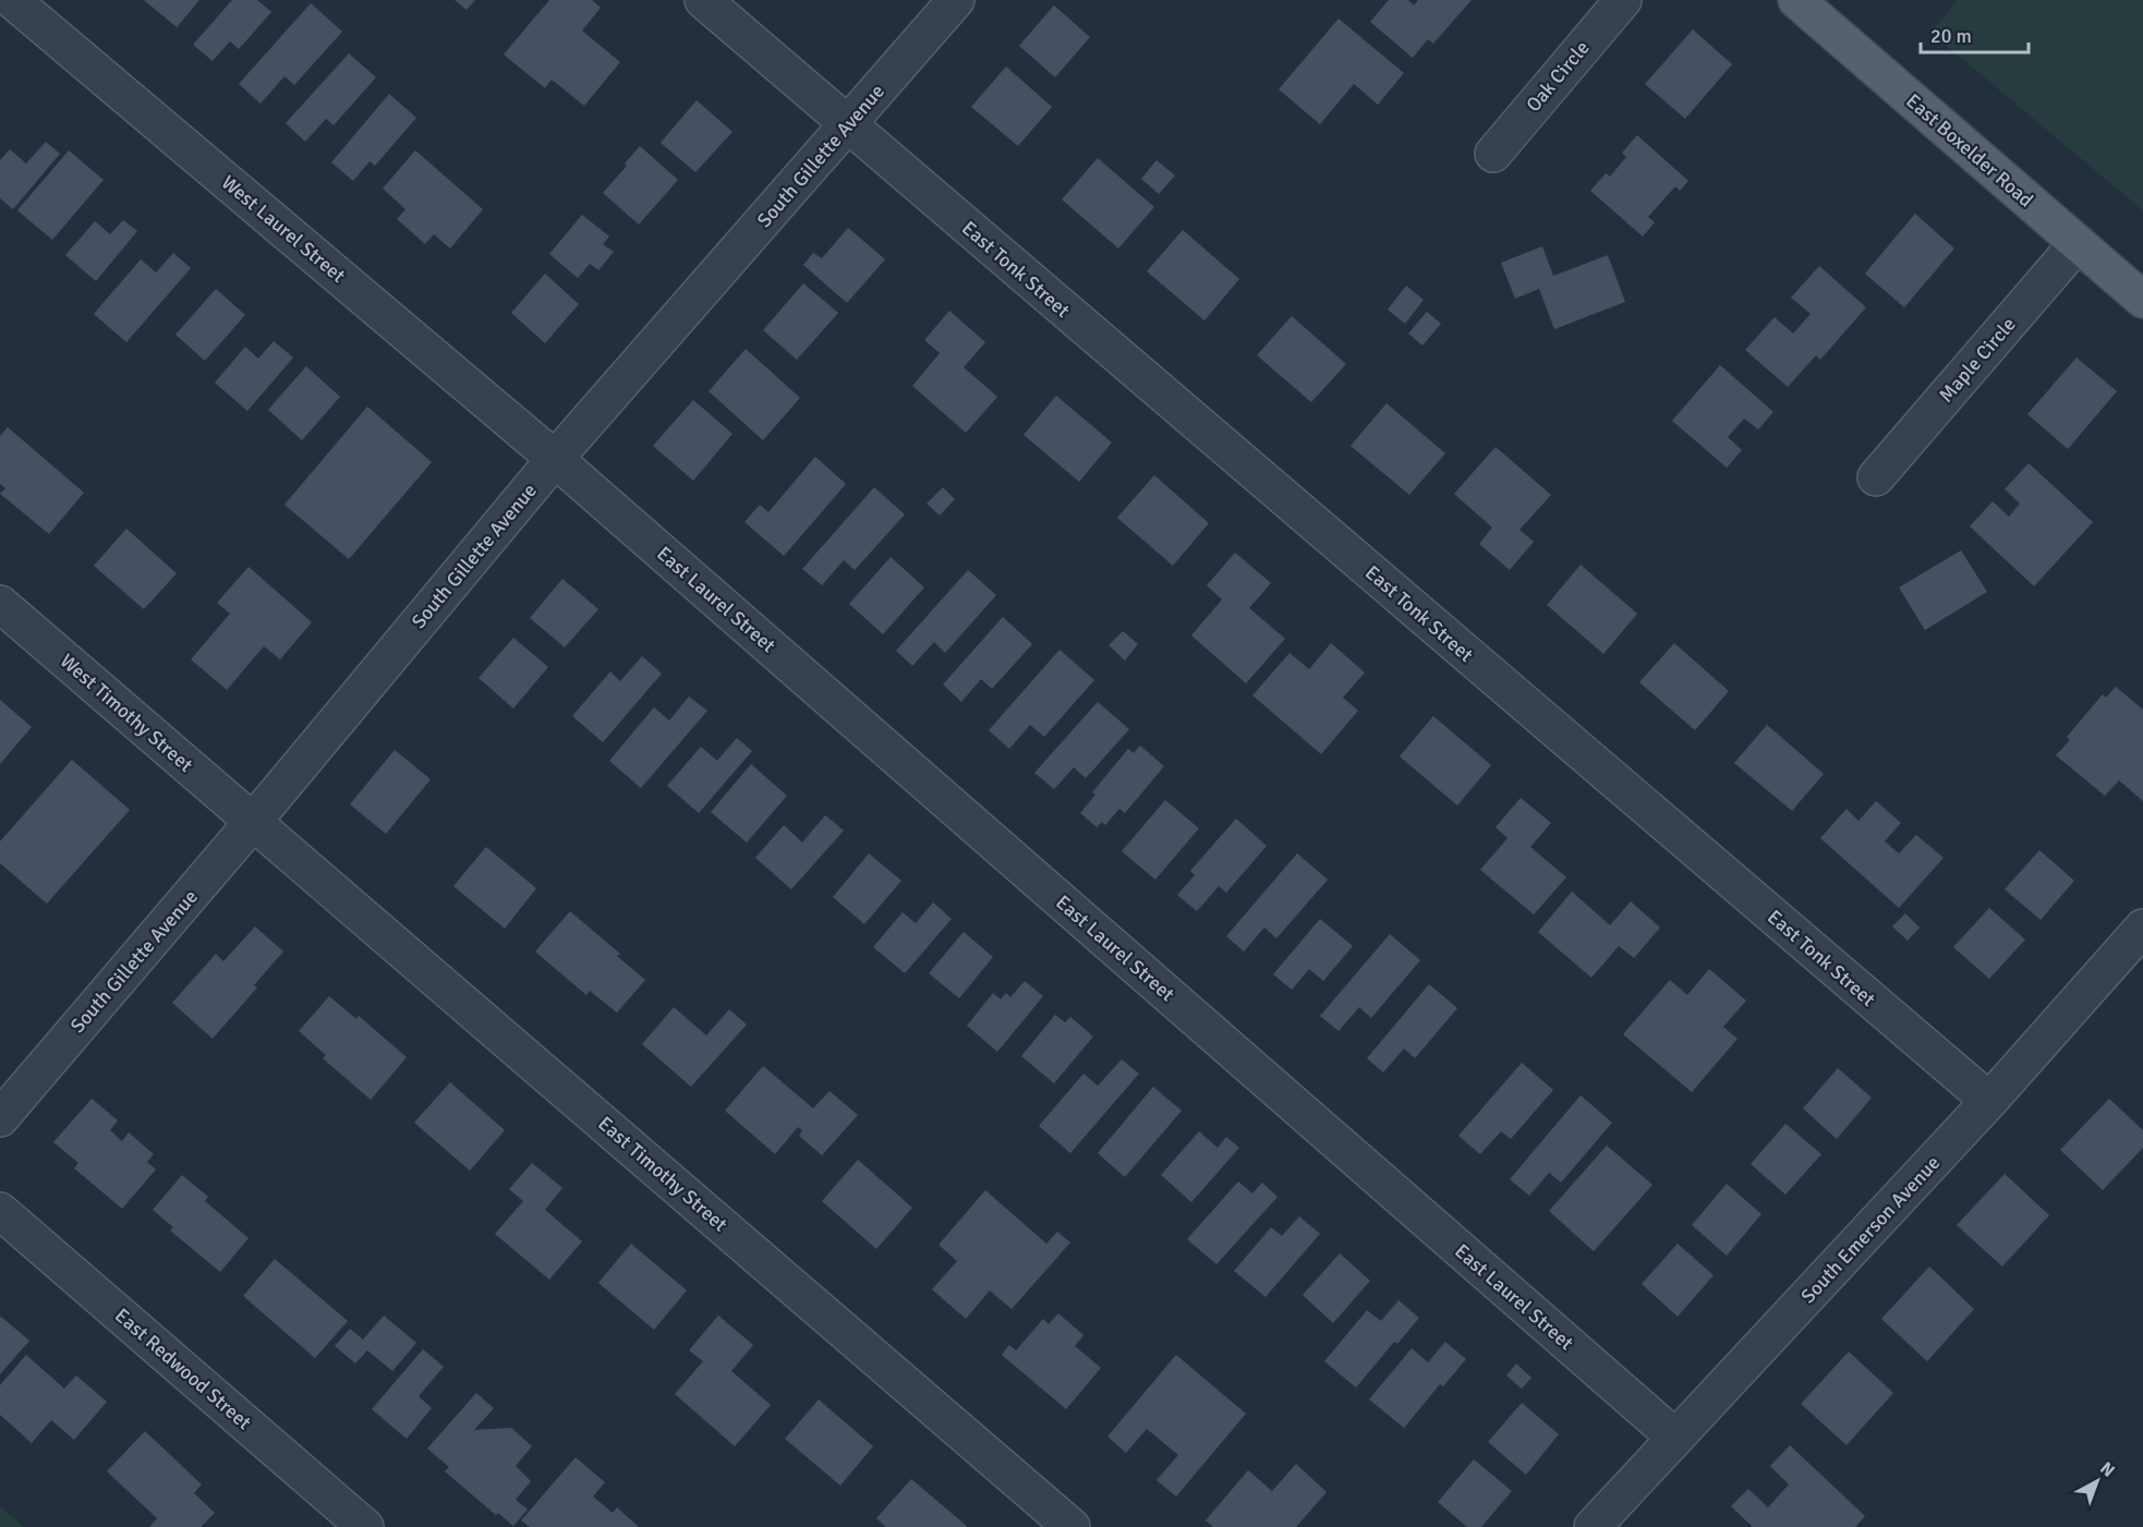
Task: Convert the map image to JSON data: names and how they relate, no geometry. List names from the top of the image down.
{
  "streets": {
    "main road": ["East Boxelder Road"],
    "street": [
      "Oak Circle",
      "South Gillette Avenue",
      "West Laurel Street",
      "East Tonk Street",
      "Maple Circle",
      "East Laurel Street",
      "West Timothy Street",
      "East Timothy Street",
      "South Emerson Avenue",
      "East Redwood Street"
    ]
  },
  "crossings": [
    ["East Boxelder Road", "Maple Circle"],
    ["South Gillette Avenue", "West Laurel Street"],
    ["South Gillette Avenue", "East Tonk Street"],
    ["South Gillette Avenue", "East Laurel Street"],
    ["South Gillette Avenue", "West Timothy Street"],
    ["South Gillette Avenue", "East Timothy Street"],
    ["West Laurel Street", "East Laurel Street"],
    ["East Tonk Street", "South Emerson Avenue"],
    ["East Laurel Street", "South Emerson Avenue"],
    ["West Timothy Street", "East Timothy Street"]
  ],
  "scale_bar": "20 m",
  "north": "top right"
}
